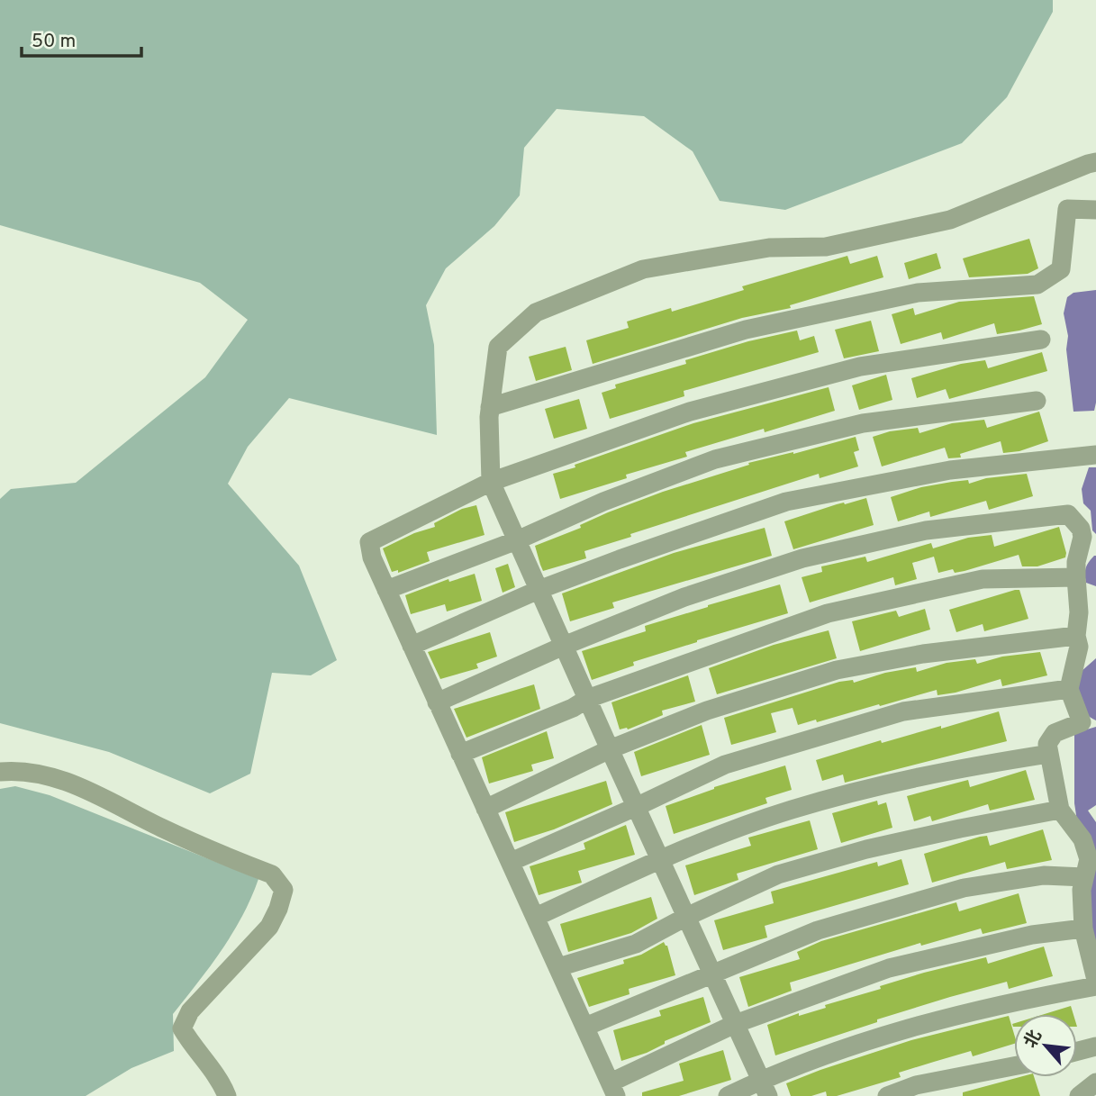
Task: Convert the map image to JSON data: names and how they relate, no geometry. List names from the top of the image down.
{
  "scale_bar": "50 m",
  "north": "top left"
}
